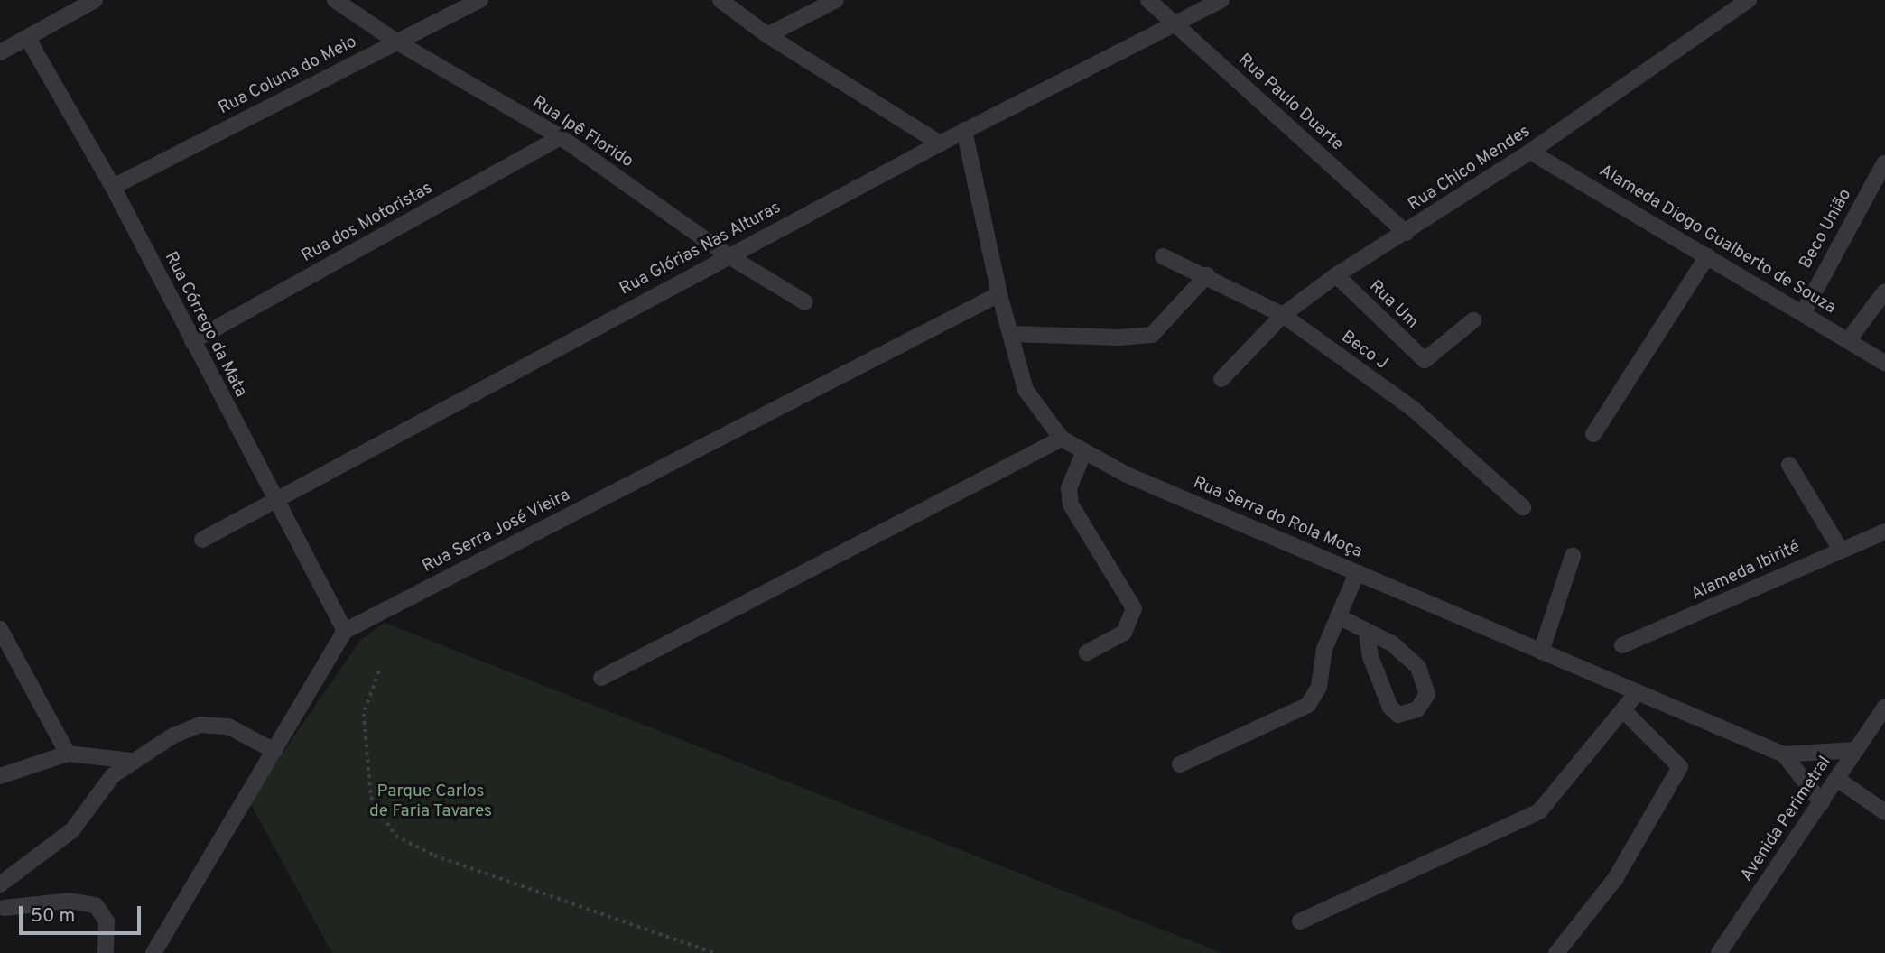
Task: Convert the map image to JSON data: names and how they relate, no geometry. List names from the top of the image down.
{
  "streets": {
    "street": [
      "Rua Coluna do Meio",
      "Rua Paulo Duarte",
      "Rua Ipê Florido",
      "Rua Chico Mendes",
      "Rua dos Motoristas",
      "Beco União",
      "Alameda Diogo Gualberto de Souza",
      "Rua Glórias Nas Alturas",
      "Rua Um",
      "Rua Córrego da Mata",
      "Beco J",
      "Rua Serra do Rola Moça",
      "Rua Serra José Vieira",
      "Alameda Ibirité",
      "Avenida Perimetral"
    ]
  },
  "crossings": [
    ["Rua Coluna do Meio", "Rua Ipê Florido"],
    ["Rua Coluna do Meio", "Rua Córrego da Mata"],
    ["Rua Paulo Duarte", "Rua Chico Mendes"],
    ["Rua Paulo Duarte", "Rua Glórias Nas Alturas"],
    ["Rua Ipê Florido", "Rua dos Motoristas"],
    ["Rua Ipê Florido", "Rua Glórias Nas Alturas"],
    ["Rua Chico Mendes", "Alameda Diogo Gualberto de Souza"],
    ["Rua Chico Mendes", "Rua Um"],
    ["Rua Chico Mendes", "Beco J"],
    ["Rua dos Motoristas", "Rua Córrego da Mata"],
    ["Beco União", "Alameda Diogo Gualberto de Souza"],
    ["Rua Glórias Nas Alturas", "Rua Córrego da Mata"],
    ["Rua Glórias Nas Alturas", "Rua Serra do Rola Moça"],
    ["Rua Córrego da Mata", "Rua Serra José Vieira"],
    ["Rua Serra do Rola Moça", "Rua Serra José Vieira"],
    ["Rua Serra do Rola Moça", "Avenida Perimetral"]
  ],
  "parks": ["Parque Carlos de Faria Tavares"],
  "scale_bar": "50 m"
}
